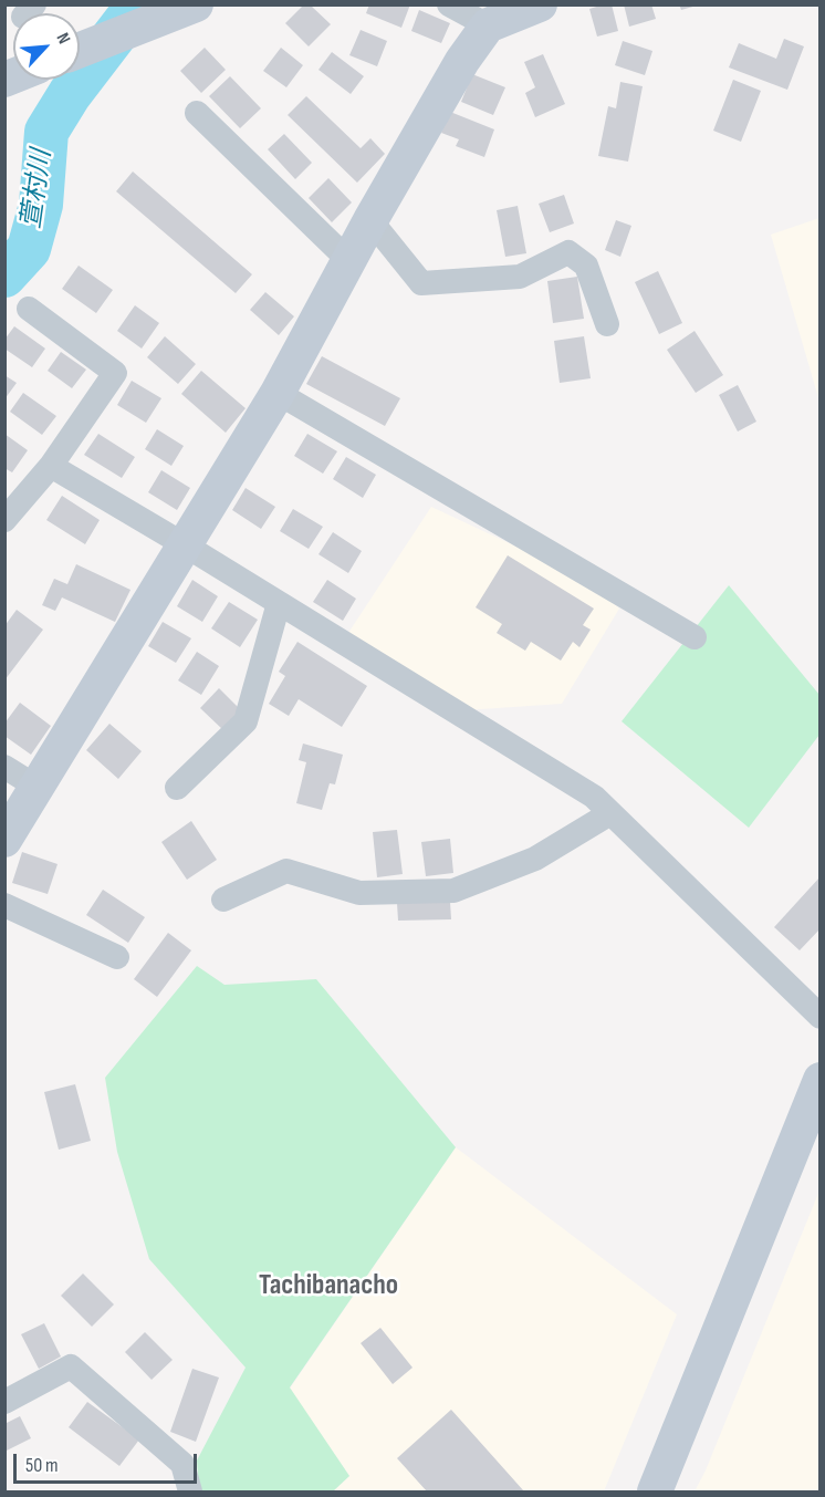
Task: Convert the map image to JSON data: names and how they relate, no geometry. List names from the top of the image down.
{
  "districts": ["Tachibanacho"],
  "water": ["萱村川"],
  "scale_bar": "50 m",
  "north": "top right"
}
